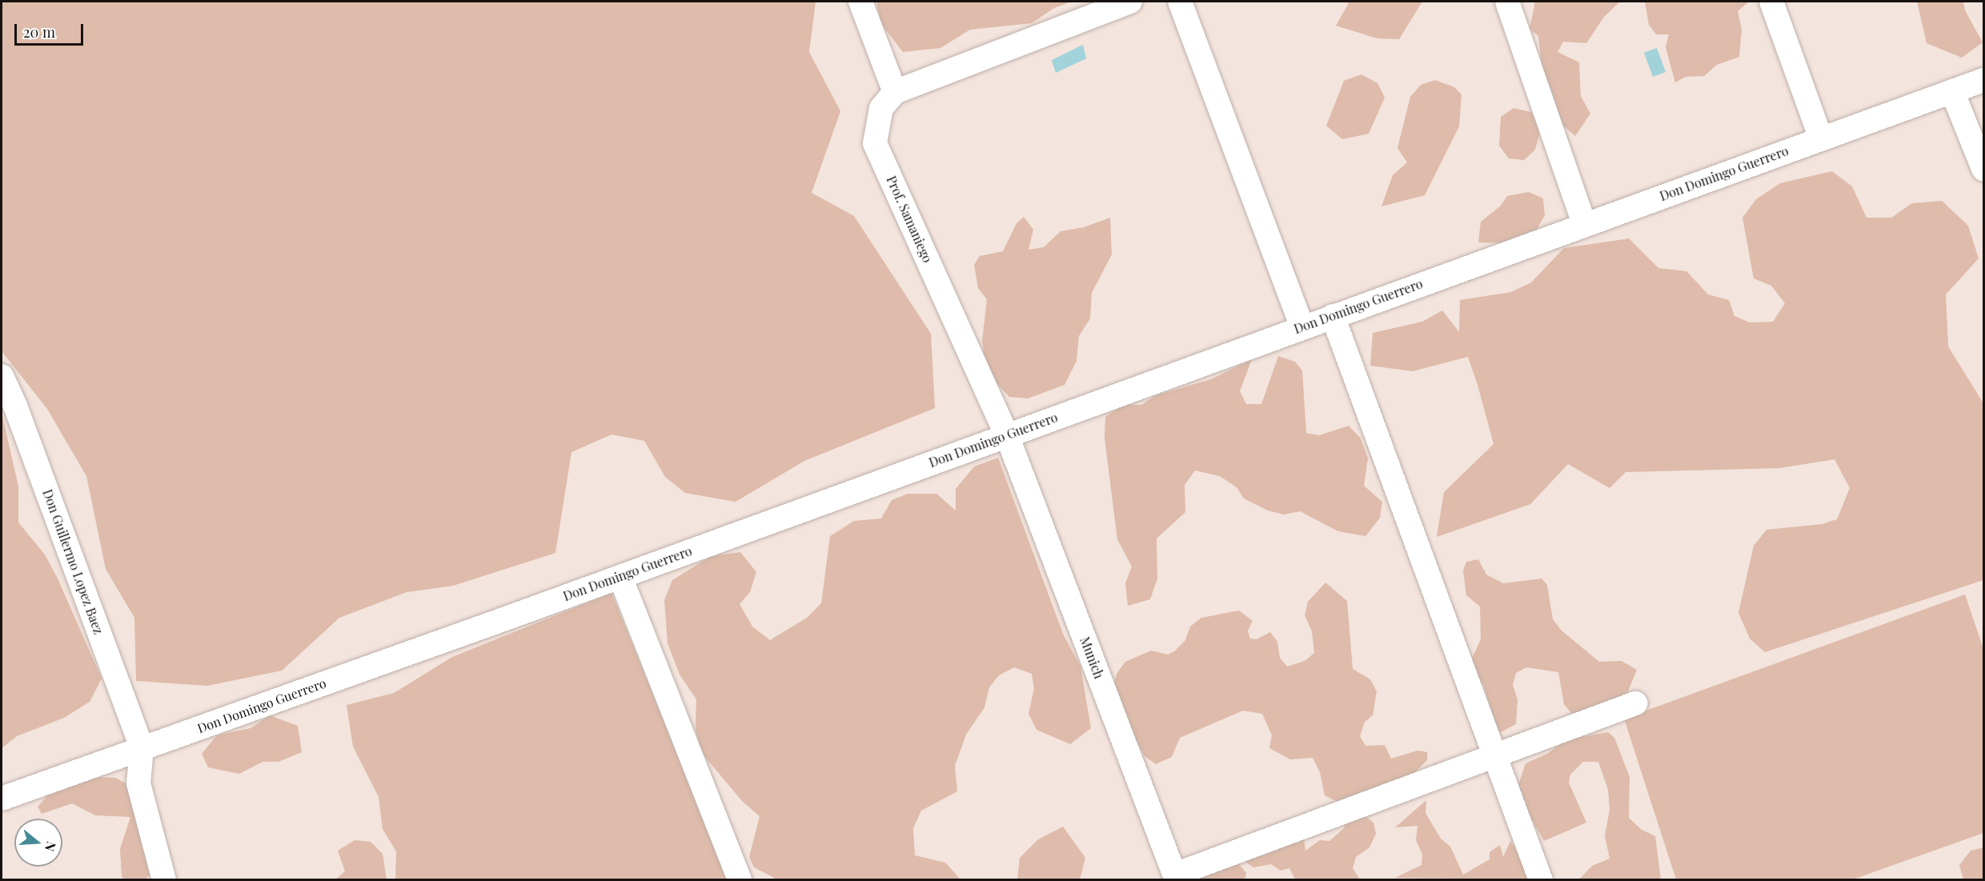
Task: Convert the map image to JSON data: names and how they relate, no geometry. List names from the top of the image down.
{
  "streets": {
    "street": [
      "Don Domingo Guerrero",
      "Prof. Samaniego",
      "Don Guillermo Lopez Baez",
      "Munich"
    ]
  },
  "crossings": [
    ["Don Domingo Guerrero", "Prof. Samaniego"],
    ["Don Domingo Guerrero", "Don Guillermo Lopez Baez"],
    ["Don Domingo Guerrero", "Munich"],
    ["Prof. Samaniego", "Munich"]
  ],
  "scale_bar": "20 m",
  "north": "right"
}
